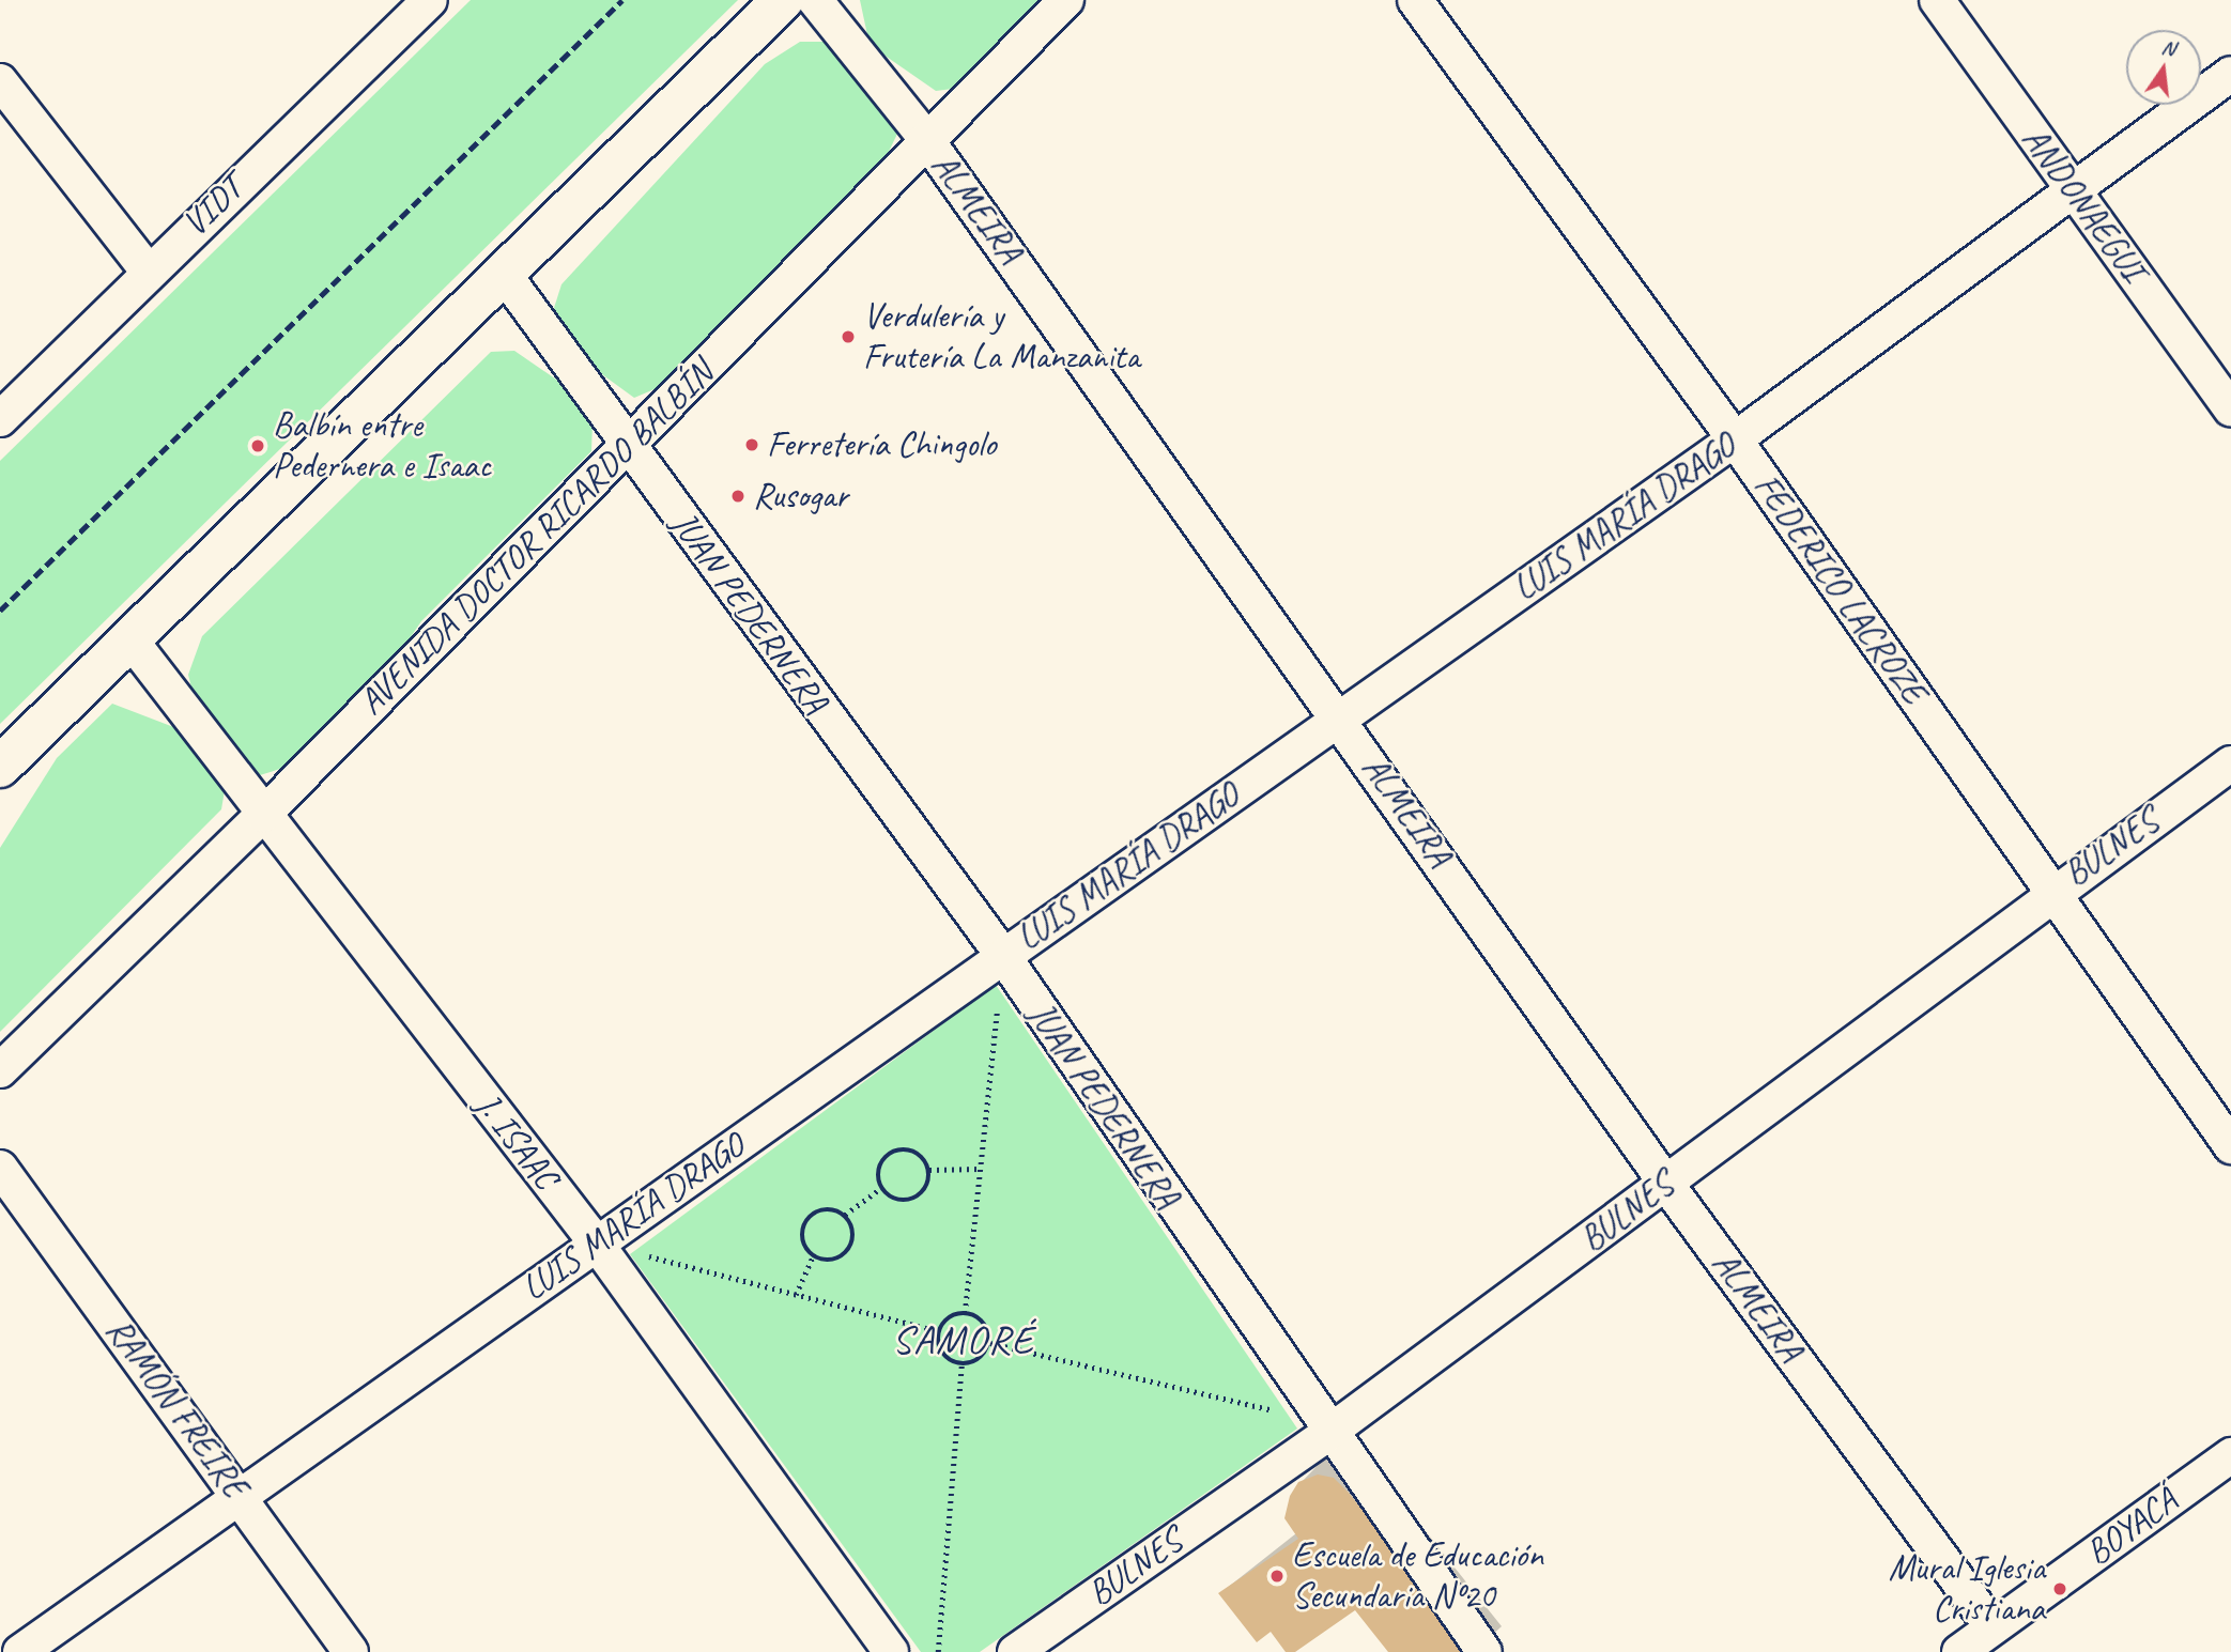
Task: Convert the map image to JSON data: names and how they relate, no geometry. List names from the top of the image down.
{
  "streets": {
    "street": [
      "ANDONAEGUI",
      "VIDT",
      "ALMEIRA",
      "LUIS MARÍA DRAGO",
      "AVENIDA DOCTOR RICARDO BALBÍN",
      "FEDERICO LACROZE",
      "JUAN PEDERNERA",
      "BULNES",
      "J. ISAAC",
      "RAMÓN FREIRE",
      "BOYACÁ"
    ]
  },
  "crossings": [
    ["ANDONAEGUI", "LUIS MARÍA DRAGO"],
    ["ALMEIRA", "LUIS MARÍA DRAGO"],
    ["ALMEIRA", "AVENIDA DOCTOR RICARDO BALBÍN"],
    ["ALMEIRA", "BULNES"],
    ["ALMEIRA", "BOYACÁ"],
    ["LUIS MARÍA DRAGO", "FEDERICO LACROZE"],
    ["LUIS MARÍA DRAGO", "JUAN PEDERNERA"],
    ["LUIS MARÍA DRAGO", "J. ISAAC"],
    ["LUIS MARÍA DRAGO", "RAMÓN FREIRE"],
    ["AVENIDA DOCTOR RICARDO BALBÍN", "JUAN PEDERNERA"],
    ["AVENIDA DOCTOR RICARDO BALBÍN", "J. ISAAC"],
    ["FEDERICO LACROZE", "BULNES"],
    ["JUAN PEDERNERA", "BULNES"]
  ],
  "districts": ["SAMORÉ"],
  "places": [
    "Verdulería y Frutería La Manzanita",
    "Ferretería Chingolo",
    "Balbín entre Pedernera e Isaac",
    "Rusogar",
    "Escuela de Educación Secundaria Nº20",
    "Mural Iglesia Cristiana"
  ],
  "north": "top"
}
